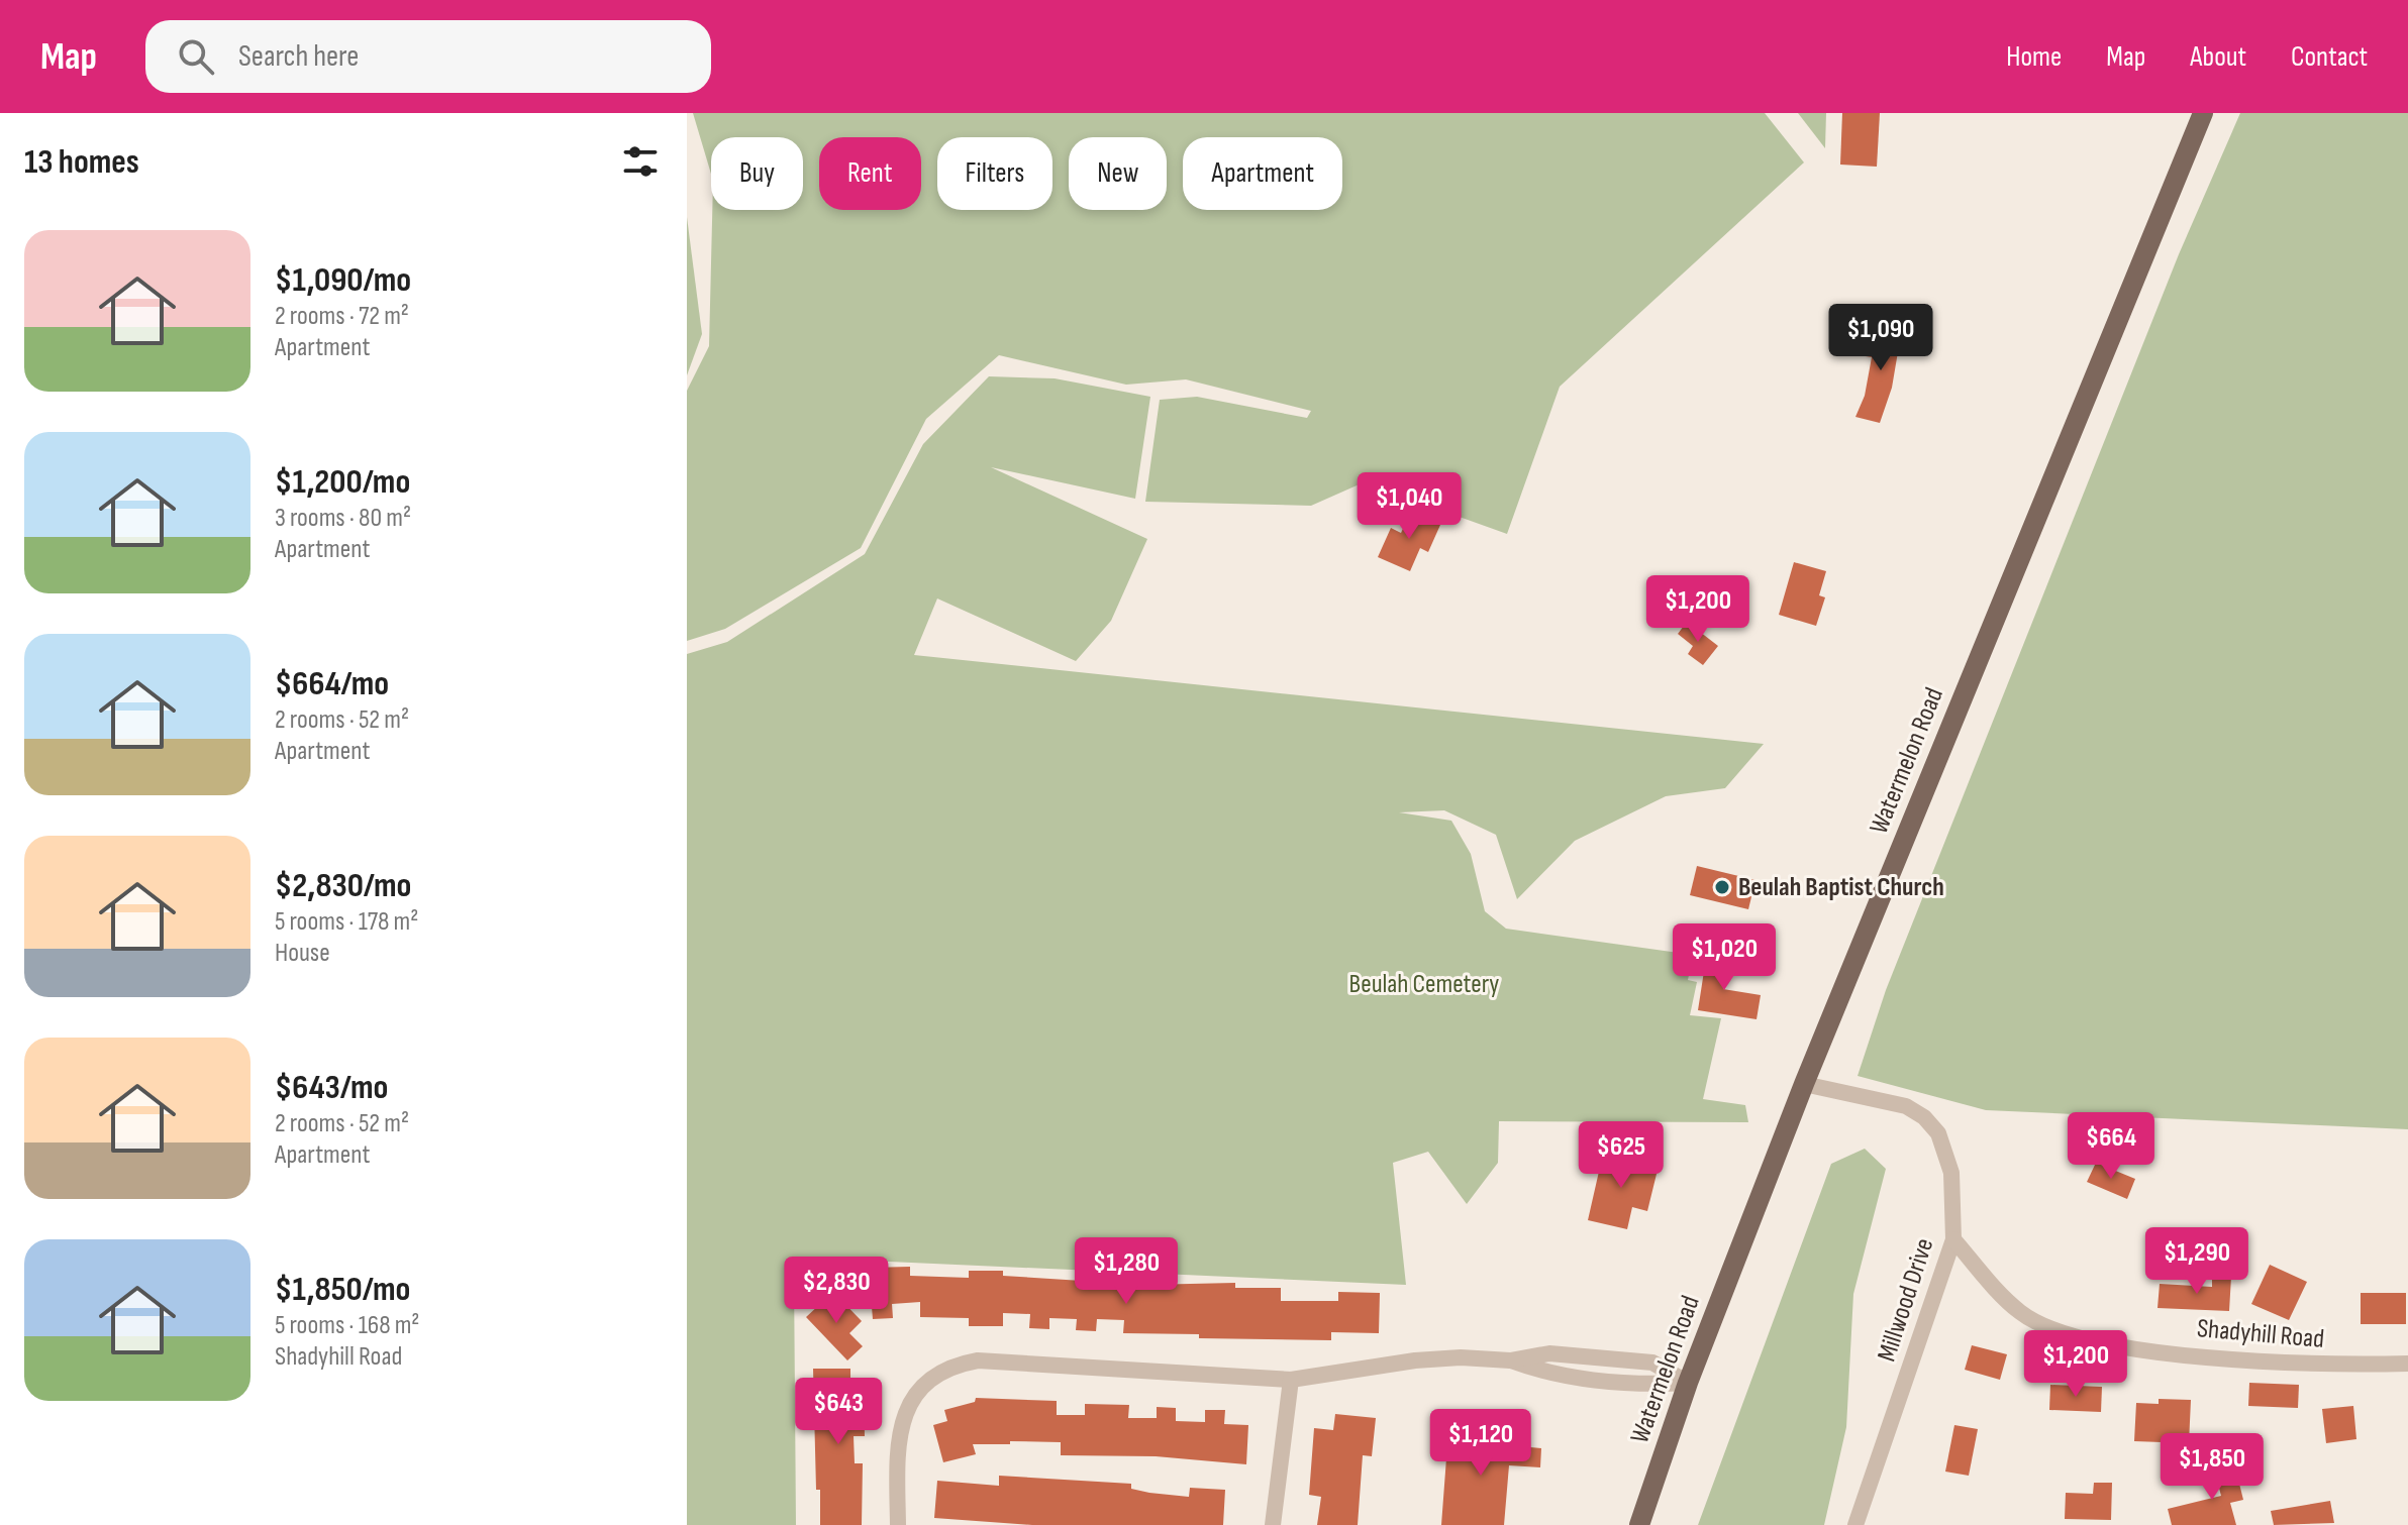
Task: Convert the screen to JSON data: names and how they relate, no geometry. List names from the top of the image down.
{
  "streets": {
    "main road": ["Watermelon Road"],
    "street": ["Millwood Drive", "Shadyhill Road"]
  },
  "crossings": [
    ["Watermelon Road", "Millwood Drive"],
    ["Millwood Drive", "Shadyhill Road"]
  ],
  "parks": ["Beulah Cemetery"],
  "places": ["Beulah Baptist Church"],
  "page": {
    "header": "Map",
    "search": "Search here",
    "nav": [
      "Home",
      "Map",
      "About",
      "Contact"
    ],
    "heading": "13 homes",
    "chip": [
      "Buy",
      "Rent",
      "Filters",
      "New",
      "Apartment"
    ],
    "list": [
      {
        "name": "$1,090/mo",
        "note": "2 rooms · 72 m² · Apartment"
      },
      {
        "name": "$1,200/mo",
        "note": "3 rooms · 80 m² · Apartment"
      },
      {
        "name": "$664/mo",
        "note": "2 rooms · 52 m² · Apartment"
      },
      {
        "name": "$2,830/mo",
        "note": "5 rooms · 178 m² · House"
      },
      {
        "name": "$643/mo",
        "note": "2 rooms · 52 m² · Apartment"
      },
      {
        "name": "$1,850/mo",
        "note": "5 rooms · 168 m² · Shadyhill Road"
      }
    ],
    "price": [
      "$1,090",
      "$1,040",
      "$1,200",
      "$1,020",
      "$664",
      "$625",
      "$1,290",
      "$1,280",
      "$2,830",
      "$1,200",
      "$643",
      "$1,120",
      "$1,850"
    ]
  }
}
